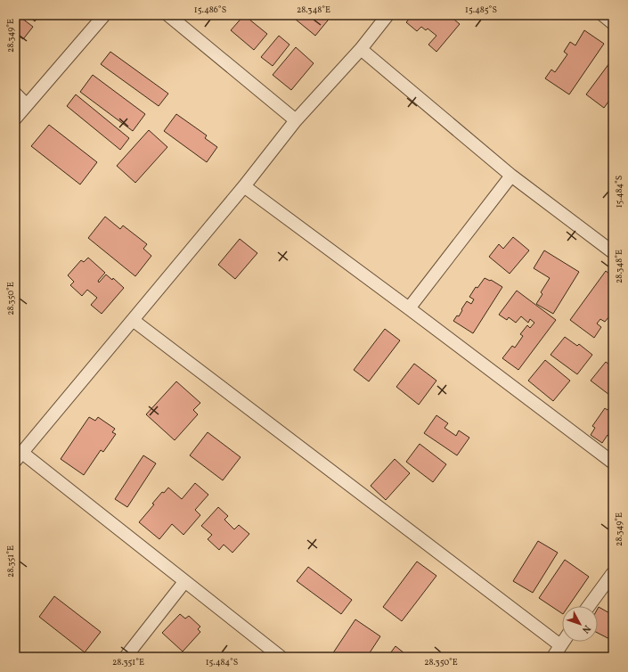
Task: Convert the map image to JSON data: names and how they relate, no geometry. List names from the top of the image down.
{
  "north": "bottom right",
  "coordinates": [
    "15.486°S",
    "28.348°E",
    "15.485°S",
    "28.349°E",
    "15.484°S",
    "28.350°E",
    "28.351°E"
  ]
}
